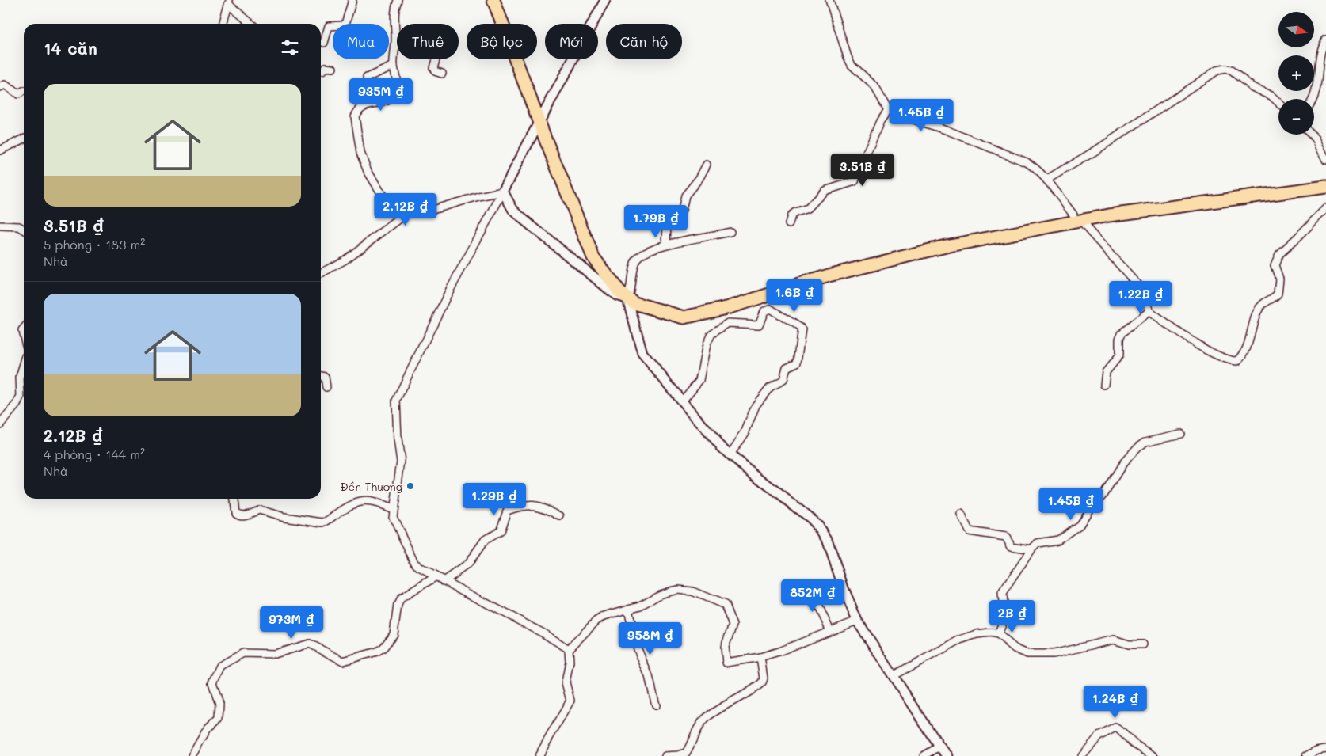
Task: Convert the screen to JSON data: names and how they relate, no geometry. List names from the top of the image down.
{
  "places": ["Đền Thượng"],
  "north": "right",
  "page": {
    "map_buttons": ["+", "−"],
    "chip": [
      "Mua",
      "Thuê",
      "Bộ lọc",
      "Mới",
      "Căn hộ"
    ],
    "heading": "14 căn",
    "list": [
      {
        "name": "3.51B ₫",
        "note": "5 phòng · 183 m² · Nhà"
      },
      {
        "name": "2.12B ₫",
        "note": "4 phòng · 144 m² · Nhà"
      }
    ],
    "price": [
      "935M ₫",
      "1.45B ₫",
      "3.51B ₫",
      "2.12B ₫",
      "1.79B ₫",
      "1.6B ₫",
      "1.22B ₫",
      "1.29B ₫",
      "1.45B ₫",
      "852M ₫",
      "2B ₫",
      "973M ₫",
      "958M ₫",
      "1.24B ₫"
    ]
  }
}
